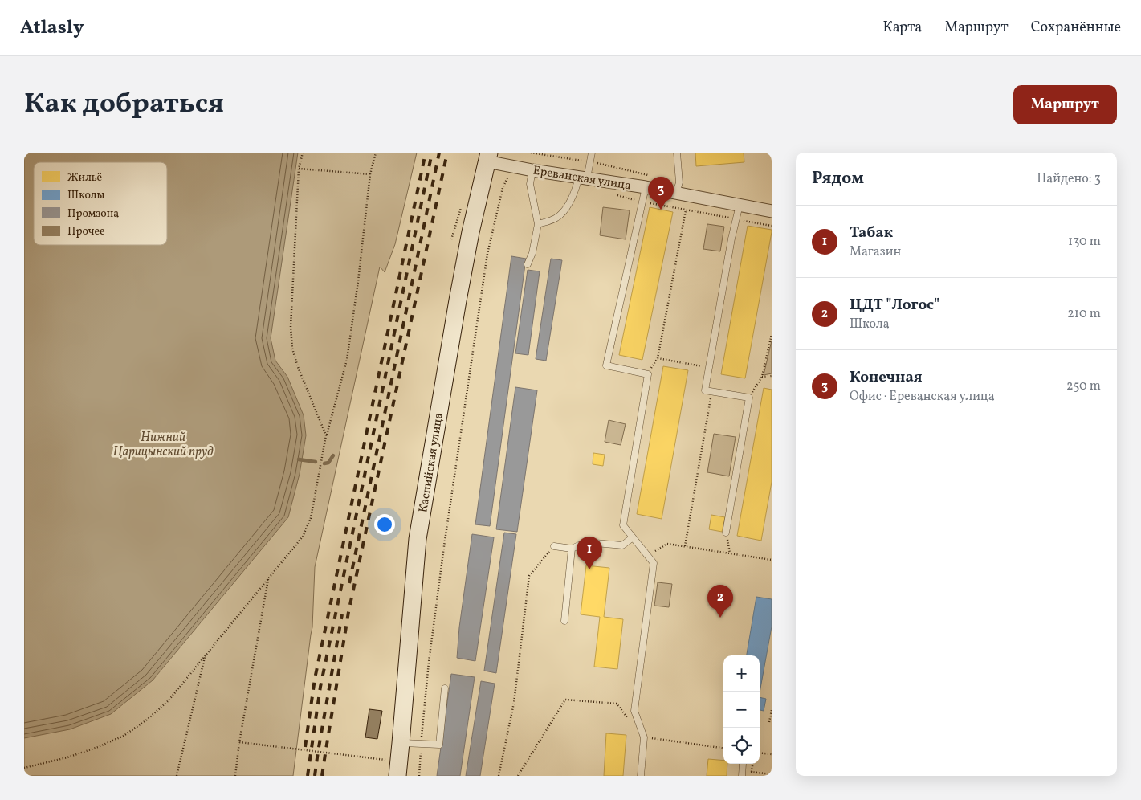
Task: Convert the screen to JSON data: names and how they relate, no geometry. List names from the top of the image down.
{
  "streets": {
    "main road": ["Каспийская улица"],
    "street": ["Ереванская улица"]
  },
  "crossings": [
    ["Ереванская улица", "Каспийская улица"]
  ],
  "water": ["Нижний Царицынский пруд"],
  "legend": [
    "Жильё",
    "Школы",
    "Промзона",
    "Прочее"
  ],
  "page": {
    "header": "Atlasly",
    "nav": ["Карта", "Маршрут", "Сохранённые"],
    "title": "Как добраться",
    "buttons": "Маршрут",
    "heading": ["Рядом", "Найдено: 3"],
    "pins": ["3", "1", "2"],
    "list": [
      {
        "mark": "1",
        "name": "Табак",
        "note": "Магазин",
        "value": "130 m"
      },
      {
        "mark": "2",
        "name": "ЦДТ \"Логос\"",
        "note": "Школа",
        "value": "210 m"
      },
      {
        "mark": "3",
        "name": "Конечная",
        "note": "Офис · Ереванская улица",
        "value": "250 m"
      }
    ],
    "map_buttons": ["+", "−"]
  }
}
